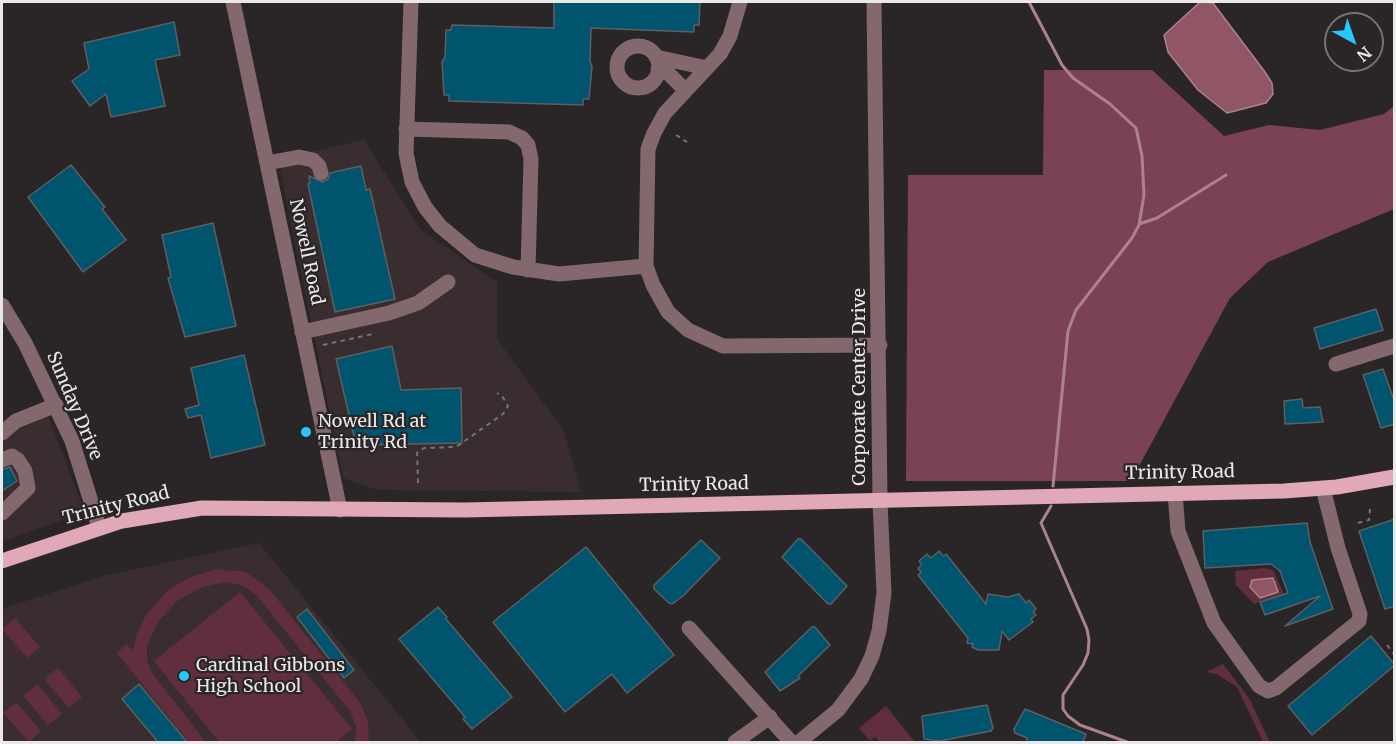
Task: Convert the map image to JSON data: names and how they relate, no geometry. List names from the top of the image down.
{
  "streets": {
    "main road": ["Trinity Road"],
    "street": ["Nowell Road", "Corporate Center Drive", "Sunday Drive"]
  },
  "crossings": [
    ["Nowell Road", "Trinity Road"],
    ["Corporate Center Drive", "Trinity Road"],
    ["Sunday Drive", "Trinity Road"]
  ],
  "places": ["Nowell Rd at Trinity Rd", "Cardinal Gibbons High School"],
  "north": "bottom right"
}
